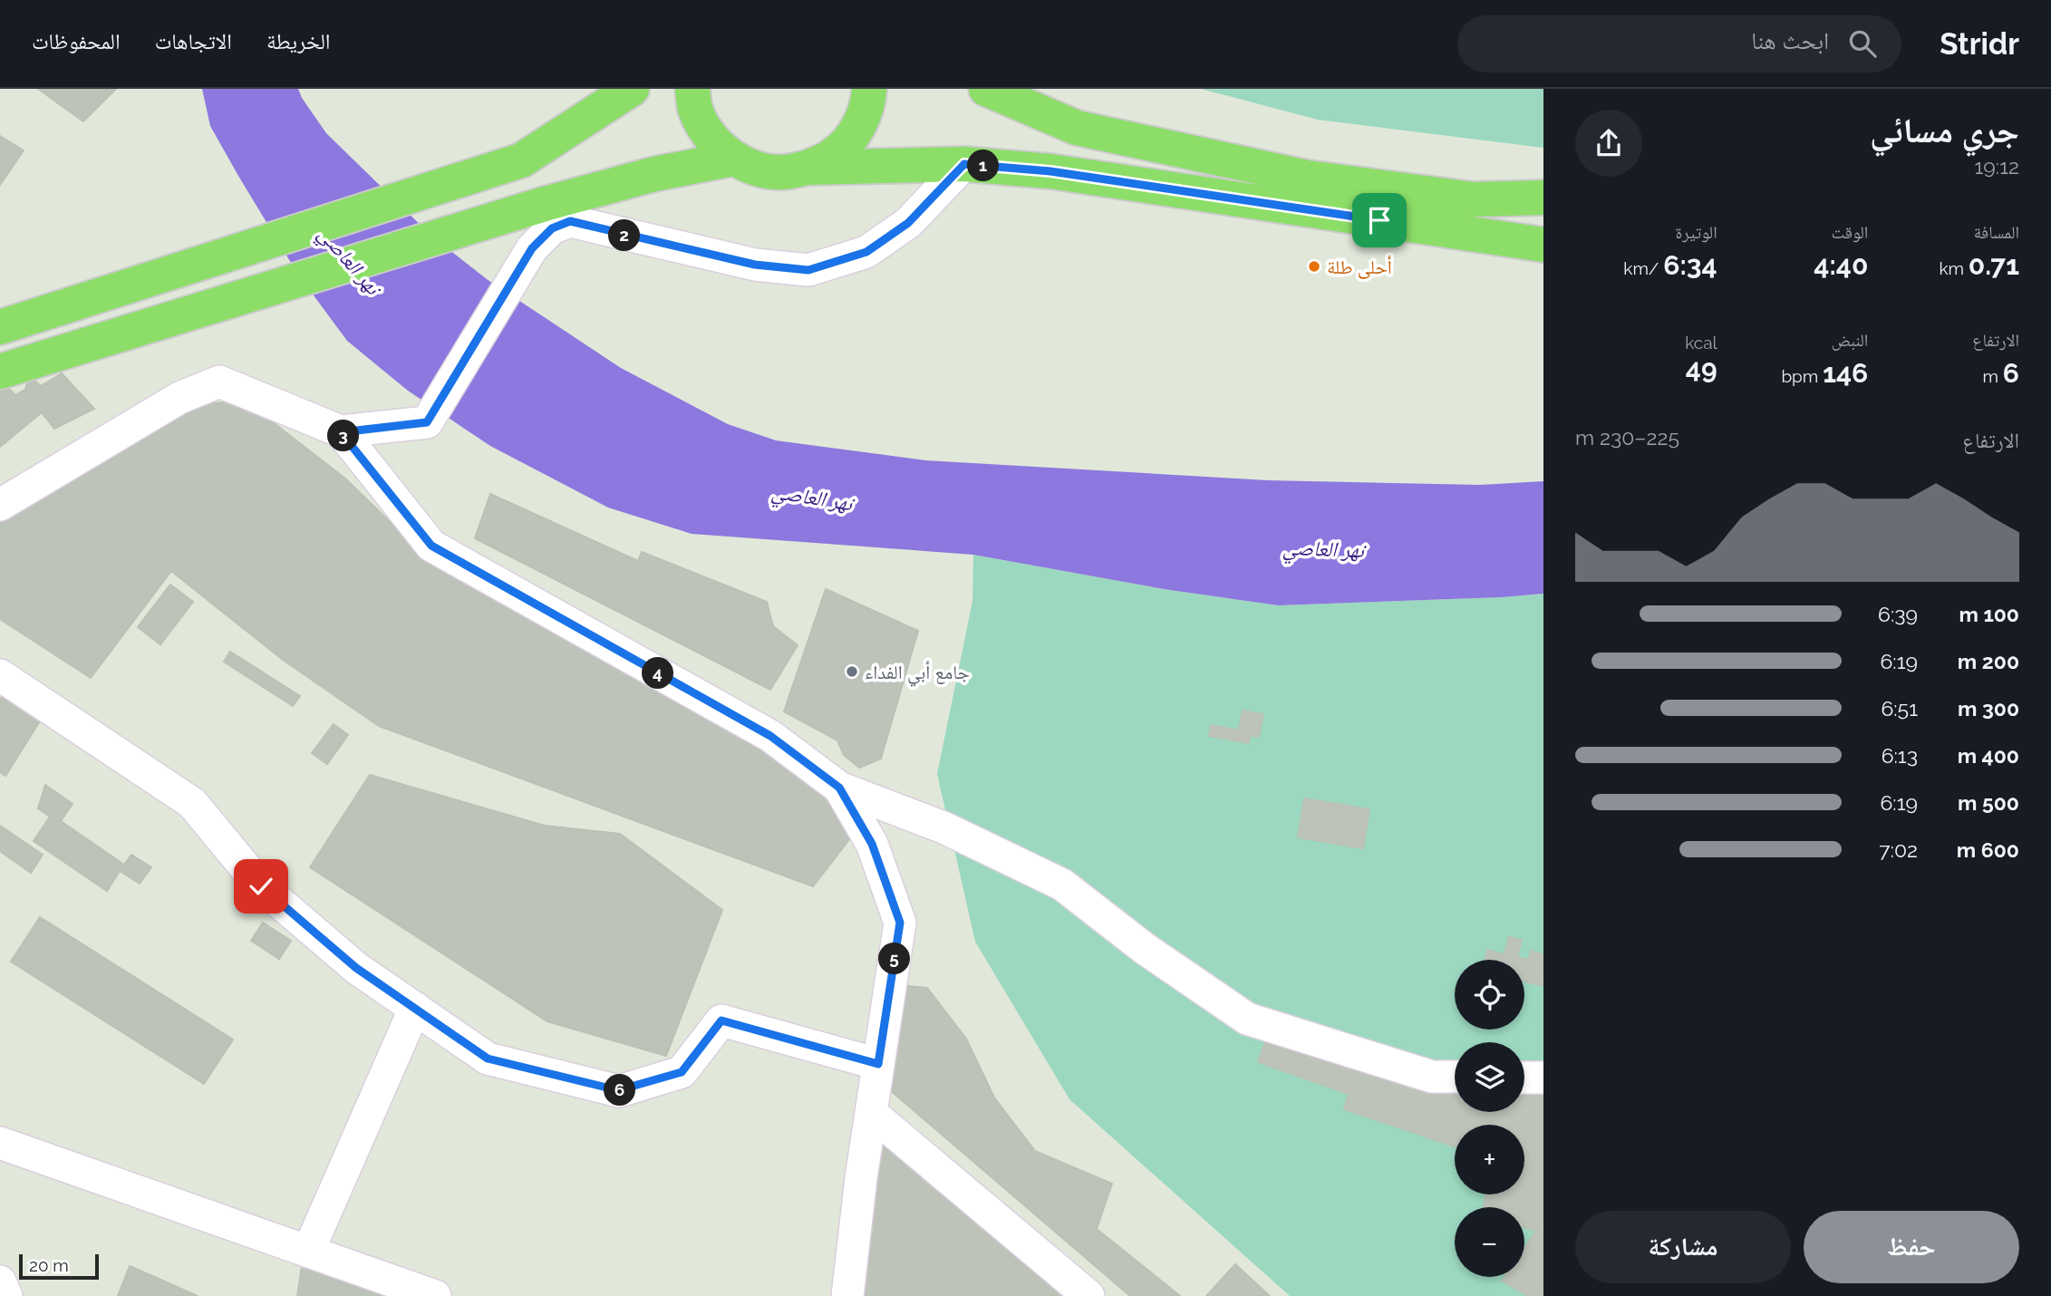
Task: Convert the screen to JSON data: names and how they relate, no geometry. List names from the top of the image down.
{
  "water": ["نهر العاصي"],
  "places": ["أحلى طلة", "جامع أبي الفداء"],
  "scale_bar": "20 m",
  "page": {
    "header": "Stridr",
    "search": "ابحث هنا",
    "nav": ["الخريطة", "الاتجاهات", "المحفوظات"],
    "heading": ["جري مسائي", "19:12"],
    "pins": [
      "1",
      "2",
      "3",
      "4",
      "5",
      "6"
    ],
    "stats": [
      ["المسافة", "0.71 km"],
      ["الوقت", "4:40"],
      ["الوتيرة", "6:34 /km"],
      ["الارتفاع", "6 m"],
      ["النبض", "146 bpm"],
      ["kcal", "49"]
    ],
    "chart": ["الارتفاع", "225–230 m"],
    "list": [
      {
        "name": "100 m",
        "note": "6:39"
      },
      {
        "name": "200 m",
        "note": "6:19"
      },
      {
        "name": "300 m",
        "note": "6:51"
      },
      {
        "name": "400 m",
        "note": "6:13"
      },
      {
        "name": "500 m",
        "note": "6:19"
      },
      {
        "name": "600 m",
        "note": "7:02"
      }
    ],
    "map_buttons": ["+", "−"],
    "buttons": ["حفظ", "مشاركة"],
    "scale": "20 m"
  }
}
